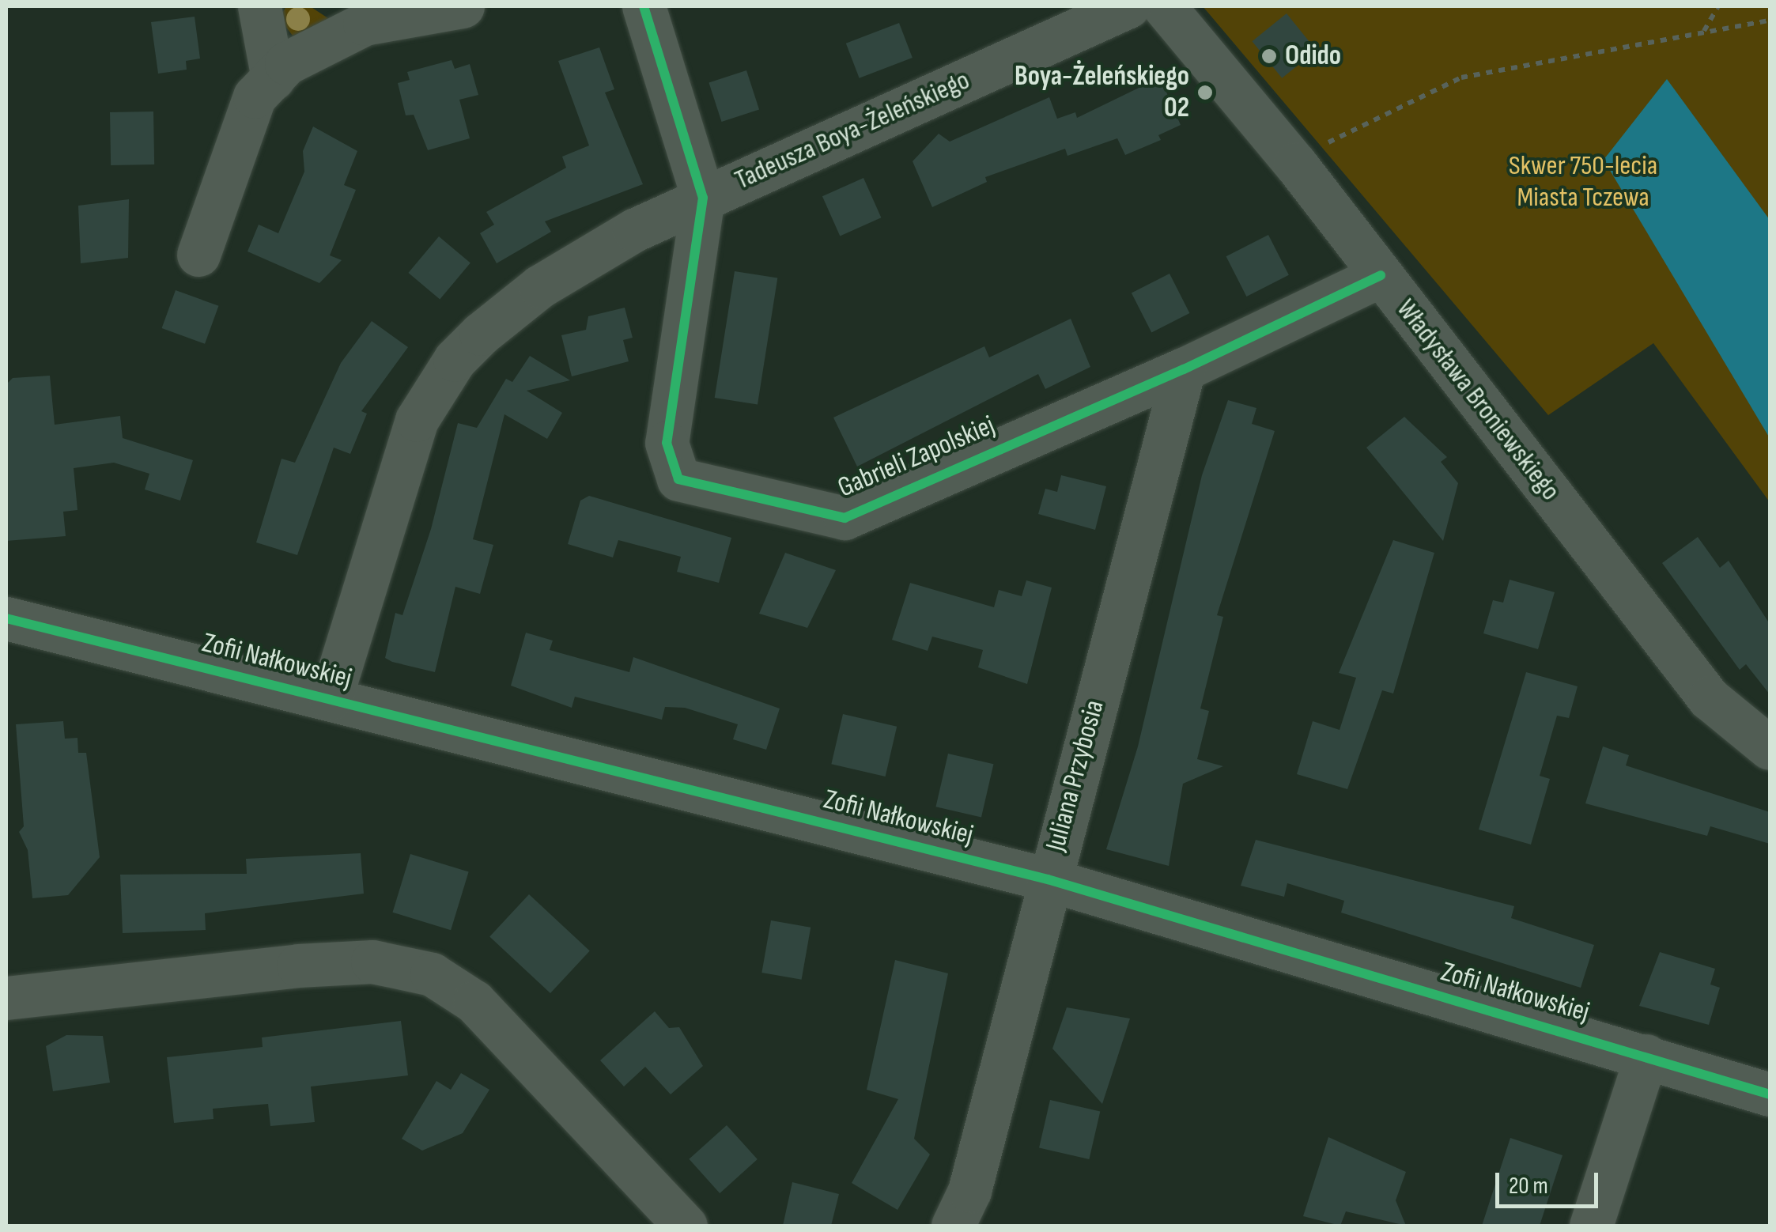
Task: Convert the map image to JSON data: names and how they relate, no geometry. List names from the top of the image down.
{
  "streets": {
    "street": [
      "Tadeusza Boya-Żeleńskiego",
      "Władysława Broniewskiego",
      "Gabrieli Zapolskiej",
      "Zofii Nałkowskiej",
      "Juliana Przybosia"
    ]
  },
  "crossings": [
    ["Tadeusza Boya-Żeleńskiego", "Gabrieli Zapolskiej"],
    ["Tadeusza Boya-Żeleńskiego", "Zofii Nałkowskiej"],
    ["Władysława Broniewskiego", "Gabrieli Zapolskiej"],
    ["Gabrieli Zapolskiej", "Juliana Przybosia"],
    ["Zofii Nałkowskiej", "Juliana Przybosia"]
  ],
  "parks": ["Skwer 750-lecia Miasta Tczewa"],
  "places": ["Odido", "Boya-Żeleńskiego 02"],
  "scale_bar": "20 m"
}
